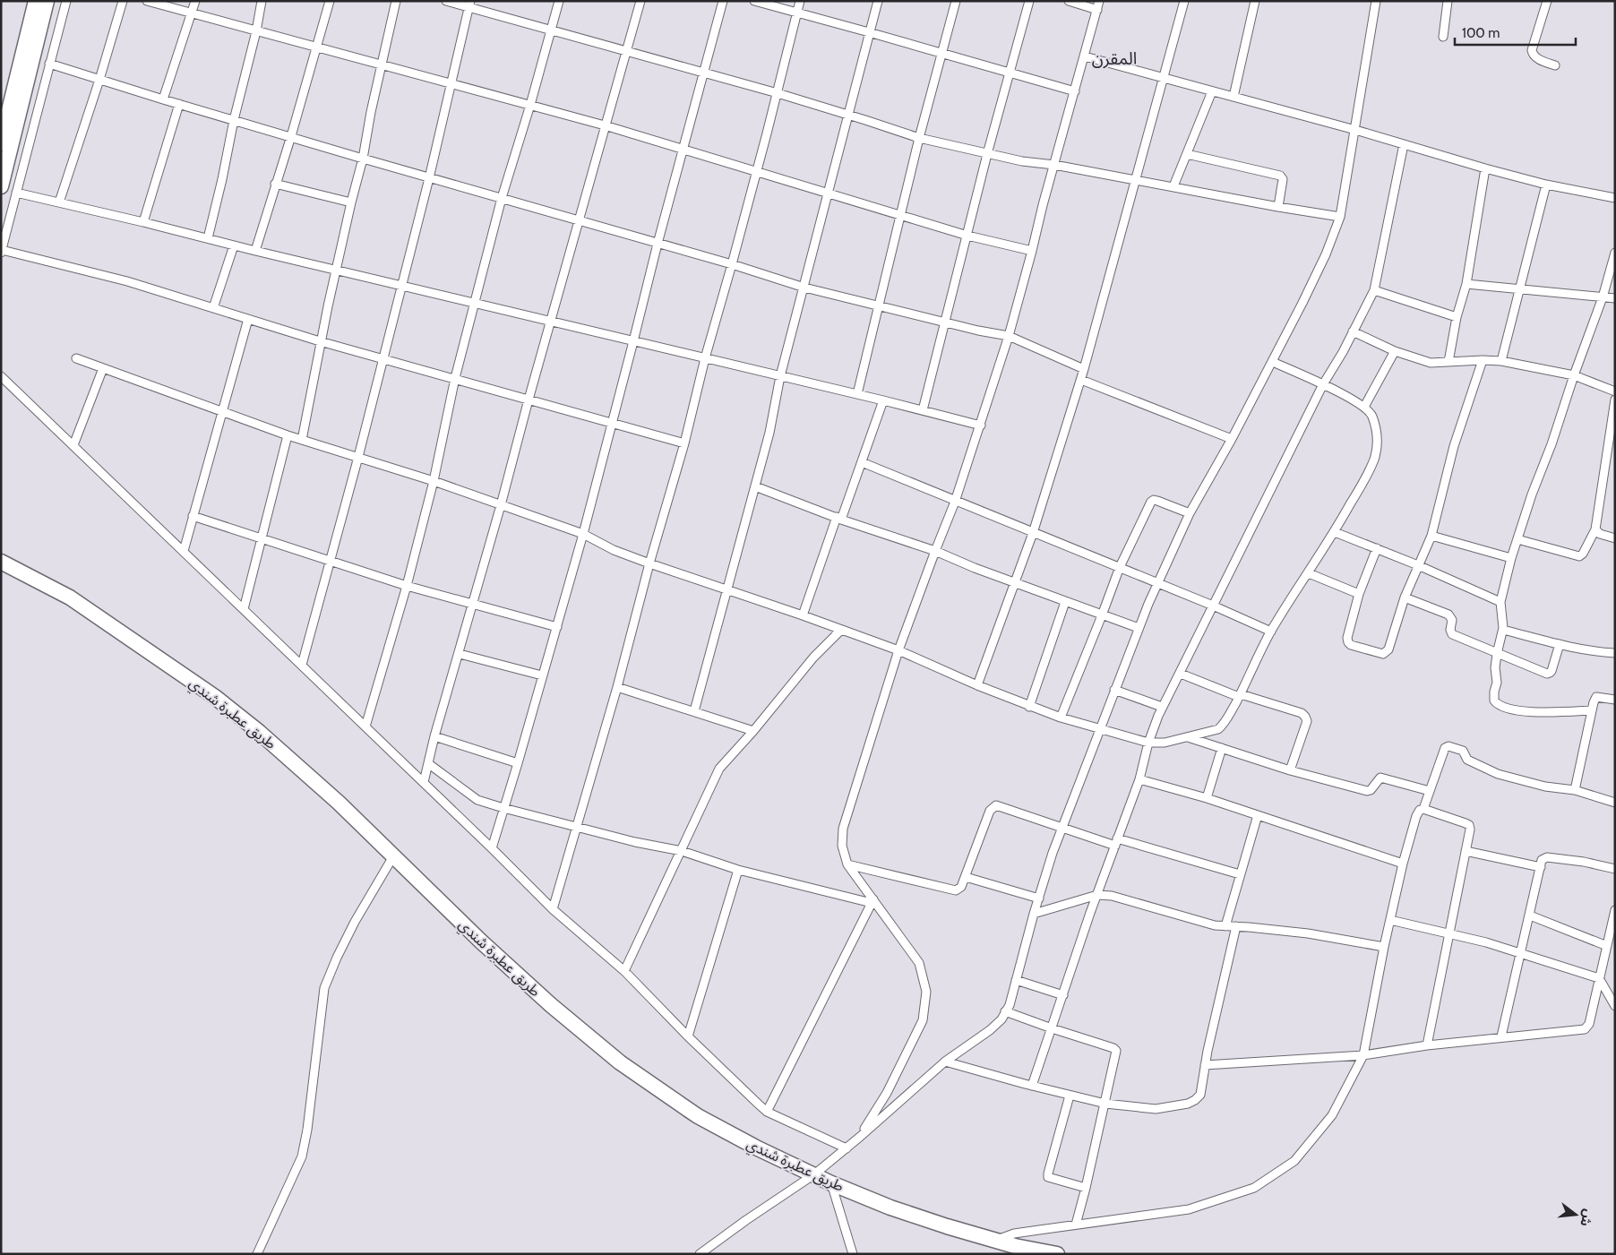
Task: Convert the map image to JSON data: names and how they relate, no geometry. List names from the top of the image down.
{
  "streets": {
    "highway": ["طريق عطبرة شندي"]
  },
  "districts": ["المقرن"],
  "scale_bar": "100 m",
  "north": "right"
}
